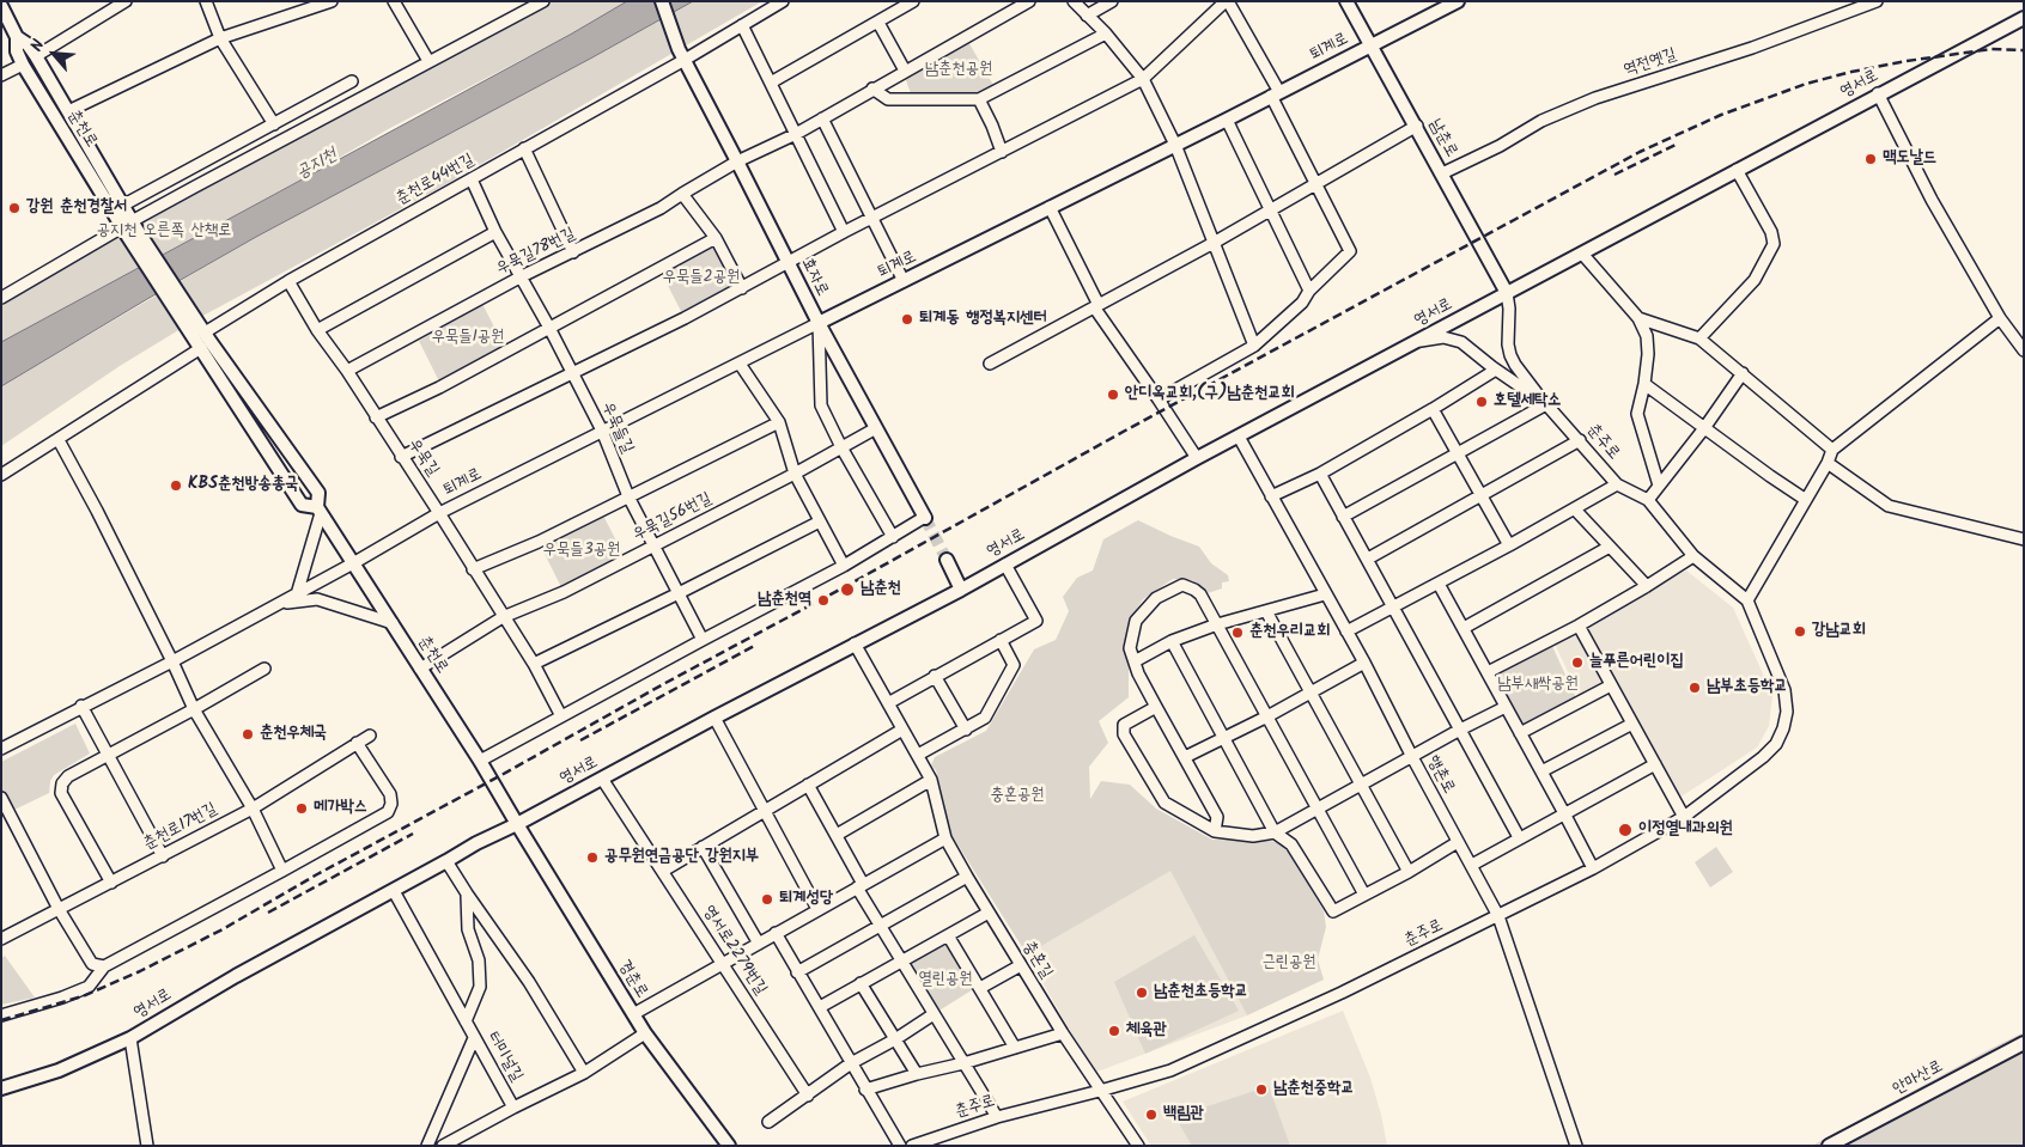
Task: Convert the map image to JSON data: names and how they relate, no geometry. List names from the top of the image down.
{
  "streets": {
    "street": [
      "퇴계로",
      "역전옛길",
      "영서로",
      "춘천로",
      "남춘로",
      "춘천로44번길",
      "우묵길78번길",
      "효자로",
      "우묵들길",
      "춘주로",
      "우묵길",
      "우묵길56번길",
      "행촌로",
      "춘천로17번길",
      "영서로2279번길",
      "충혼길",
      "경춘로",
      "터미널길",
      "안마산로"
    ]
  },
  "crossings": [
    ["퇴계로", "춘천로"],
    ["퇴계로", "남춘로"],
    ["퇴계로", "효자로"],
    ["퇴계로", "우묵들길"],
    ["퇴계로", "우묵길"],
    ["역전옛길", "남춘로"],
    ["영서로", "춘천로"],
    ["영서로", "남춘로"],
    ["영서로", "춘주로"],
    ["영서로", "행촌로"],
    ["영서로", "영서로2279번길"],
    ["영서로", "충혼길"],
    ["영서로", "경춘로"],
    ["영서로", "터미널길"],
    ["춘천로", "춘천로44번길"],
    ["춘천로", "우묵길56번길"],
    ["춘천로", "경춘로"],
    ["춘천로44번길", "효자로"],
    ["춘천로44번길", "우묵들길"],
    ["춘천로44번길", "우묵길"],
    ["우묵길78번길", "효자로"],
    ["우묵길78번길", "우묵들길"],
    ["우묵길78번길", "우묵길"],
    ["효자로", "우묵길56번길"],
    ["우묵들길", "우묵길56번길"],
    ["춘주로", "행촌로"],
    ["춘주로", "충혼길"],
    ["우묵길", "우묵길56번길"],
    ["경춘로", "터미널길"]
  ],
  "water": ["공지천"],
  "parks": [
    "남춘천공원",
    "공지천 오른쪽 산책로",
    "우묵들2공원",
    "우묵들1공원",
    "우묵들3공원",
    "남부새싹공원",
    "충혼공원",
    "근린공원",
    "열린공원"
  ],
  "places": [
    "맥도날드",
    "강원 춘천경찰서",
    "퇴계동 행정복지센터",
    "안디옥교회,(구)남춘천교회",
    "호텔세탁소",
    "KBS춘천방송총국",
    "남춘천",
    "남춘천역",
    "강남교회",
    "춘천우리교회",
    "늘푸른어린이집",
    "남부초등학교",
    "춘천우체국",
    "메가박스",
    "이정열내과의원",
    "공무원연금공단 강원지부",
    "퇴계성당",
    "남춘천초등학교",
    "체육관",
    "남춘천중학교",
    "백림관"
  ],
  "north": "top left"
}
